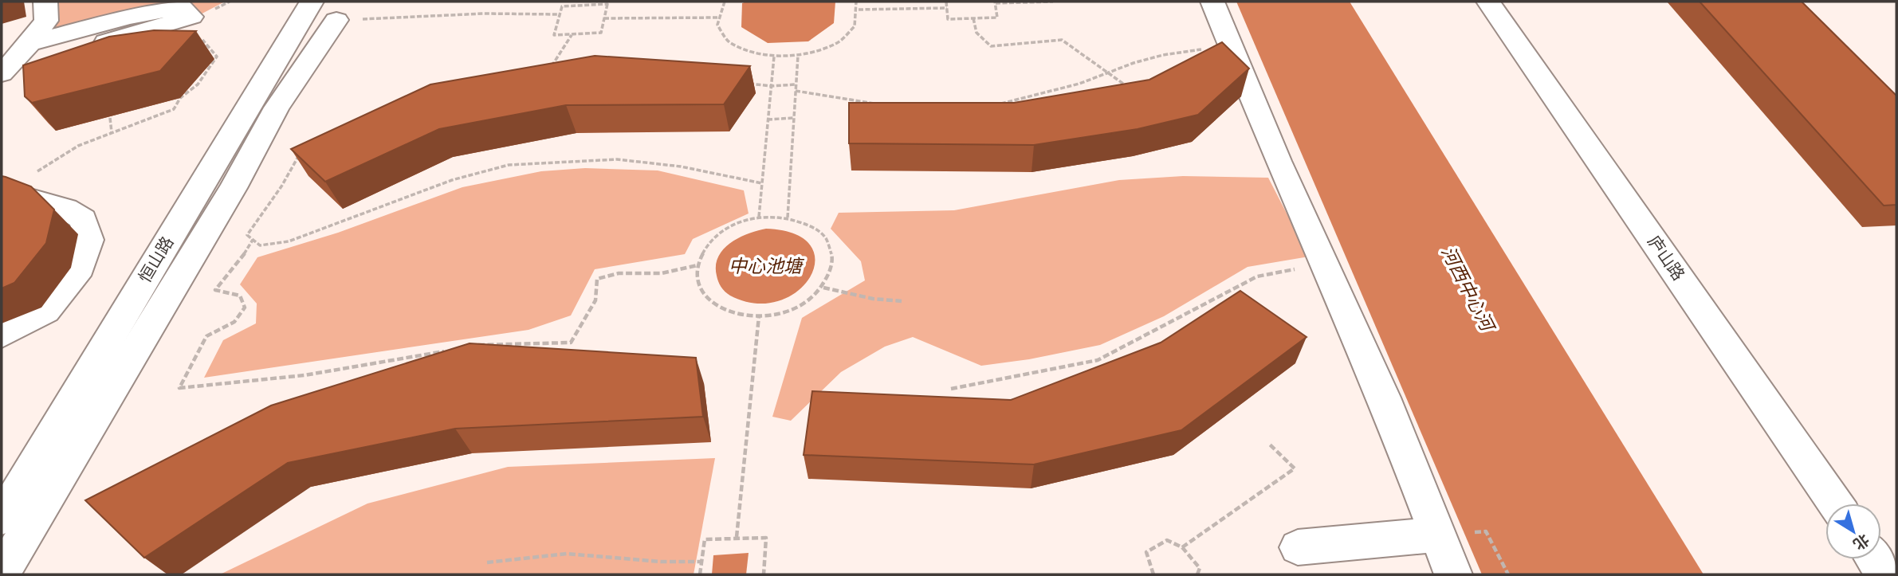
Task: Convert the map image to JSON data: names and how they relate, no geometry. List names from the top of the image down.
{
  "streets": {
    "street": ["庐山路", "恒山路"]
  },
  "water": ["中心池塘", "河西中心河"],
  "north": "bottom right"
}
